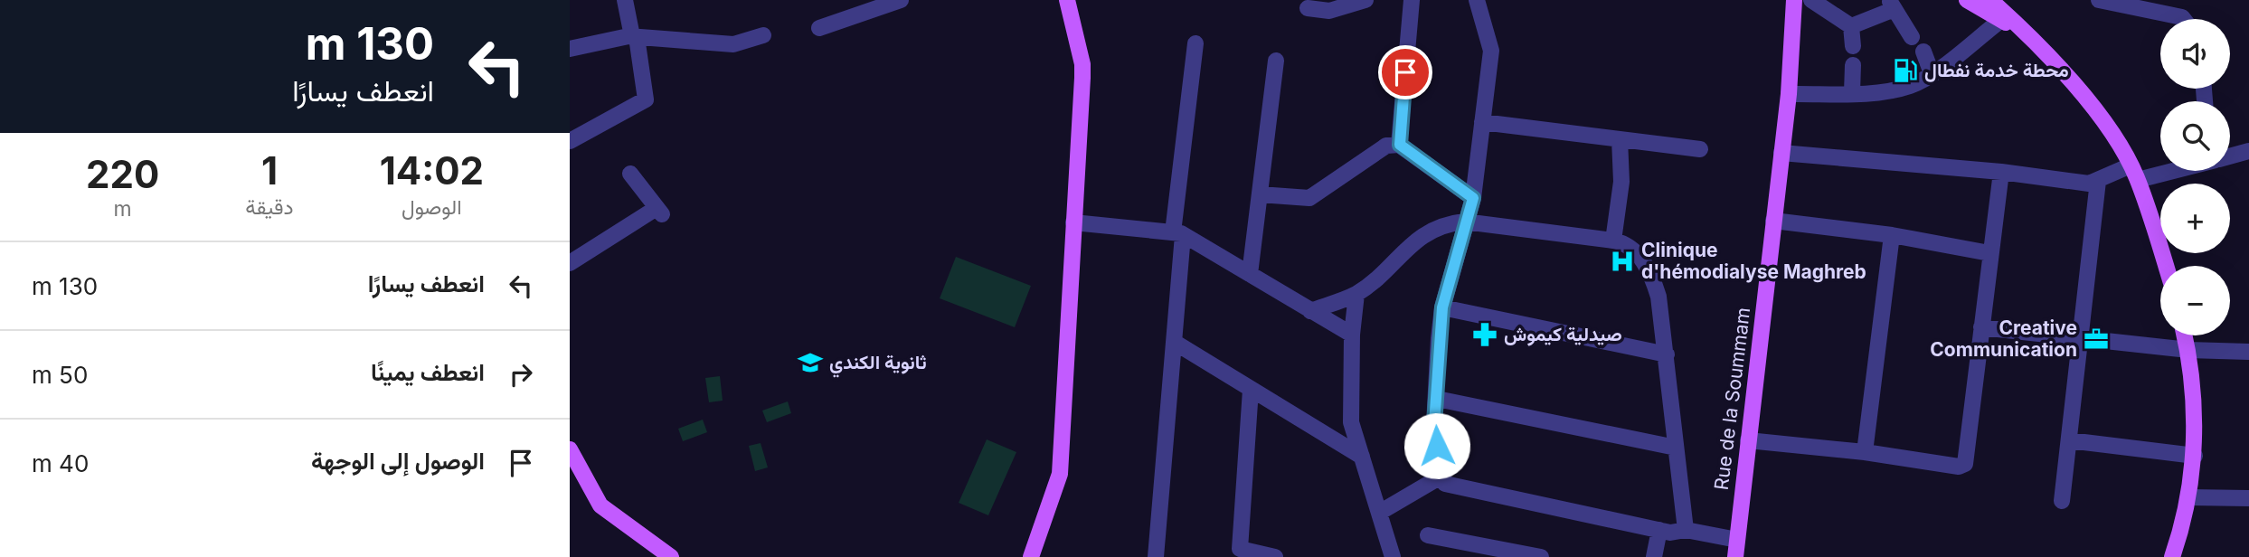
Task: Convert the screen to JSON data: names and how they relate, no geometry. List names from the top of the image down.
{
  "streets": {
    "main road": ["Rue de la Soummam"]
  },
  "places": {
    "fuel station": ["محطة خدمة نفطال"],
    "hospital": ["Clinique d'hémodialyse Maghreb"],
    "pharmacy": ["صيدلية كيموش"],
    "office": ["Creative Communication"],
    "school or university": ["ثانوية الكندي"]
  },
  "page": {
    "turn": ["130 m", "انعطف يسارًا"],
    "map_buttons": ["+", "−"],
    "eta": [
      "14:02",
      "الوصول",
      "1",
      "دقيقة",
      "220",
      "m"
    ],
    "list": [
      {
        "name": "انعطف يسارًا",
        "value": "130 m"
      },
      {
        "name": "انعطف يمينًا",
        "value": "50 m"
      },
      {
        "name": "الوصول إلى الوجهة",
        "value": "40 m"
      }
    ]
  }
}
